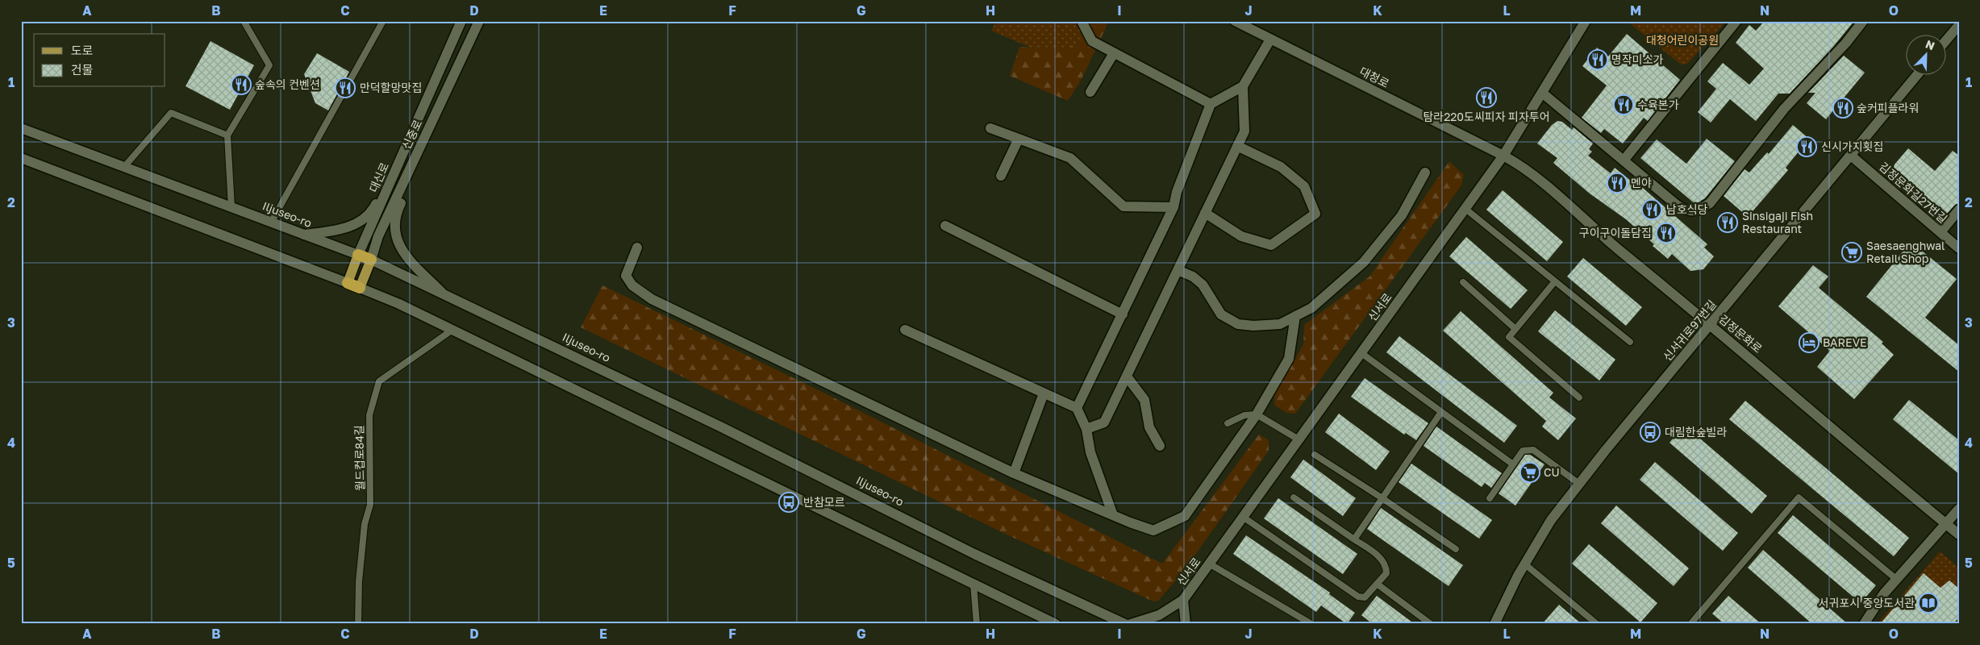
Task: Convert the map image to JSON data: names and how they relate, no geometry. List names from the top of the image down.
{
  "streets": {
    "highway": ["Iljuseo-ro"],
    "street": [
      "대청로",
      "신중로",
      "대신로",
      "김정문화길27번길",
      "신서로",
      "신서귀로97번길",
      "김정문화로"
    ],
    "lane": ["월드컵로84길"]
  },
  "crossings": [
    ["대청로", "신서로"],
    ["대청로", "김정문화로"],
    ["신중로", "Iljuseo-ro"],
    ["대신로", "Iljuseo-ro"],
    ["김정문화길27번길", "신서귀로97번길"],
    ["신서로", "김정문화로"],
    ["신서귀로97번길", "김정문화로"]
  ],
  "parks": ["대청어린이공원"],
  "places": {
    "restaurant": [
      "명작미소가",
      "숲속의 컨벤션",
      "만덕할망맛집",
      "탐라220도씨피자 피자투어",
      "수육본가",
      "숲커피플라워",
      "신시가지횟집",
      "멘야",
      "남호식당",
      "Sinsigaji Fish Restaurant",
      "구이구이돌담집"
    ],
    "supermarket": ["Saesaenghwal Retail Shop", "CU"],
    "hotel": ["BAREVE"],
    "bus stop": ["대림한숲빌라", "반참모르"],
    "library": ["서귀포시 중앙도서관"]
  },
  "legend": ["도로", "건물"],
  "north": "top right",
  "grid": {
    "columns": [
      "A",
      "B",
      "C",
      "D",
      "E",
      "F",
      "G",
      "H",
      "I",
      "J",
      "K",
      "L",
      "M",
      "N",
      "O"
    ],
    "rows": [
      "1",
      "2",
      "3",
      "4",
      "5"
    ]
  }
}
